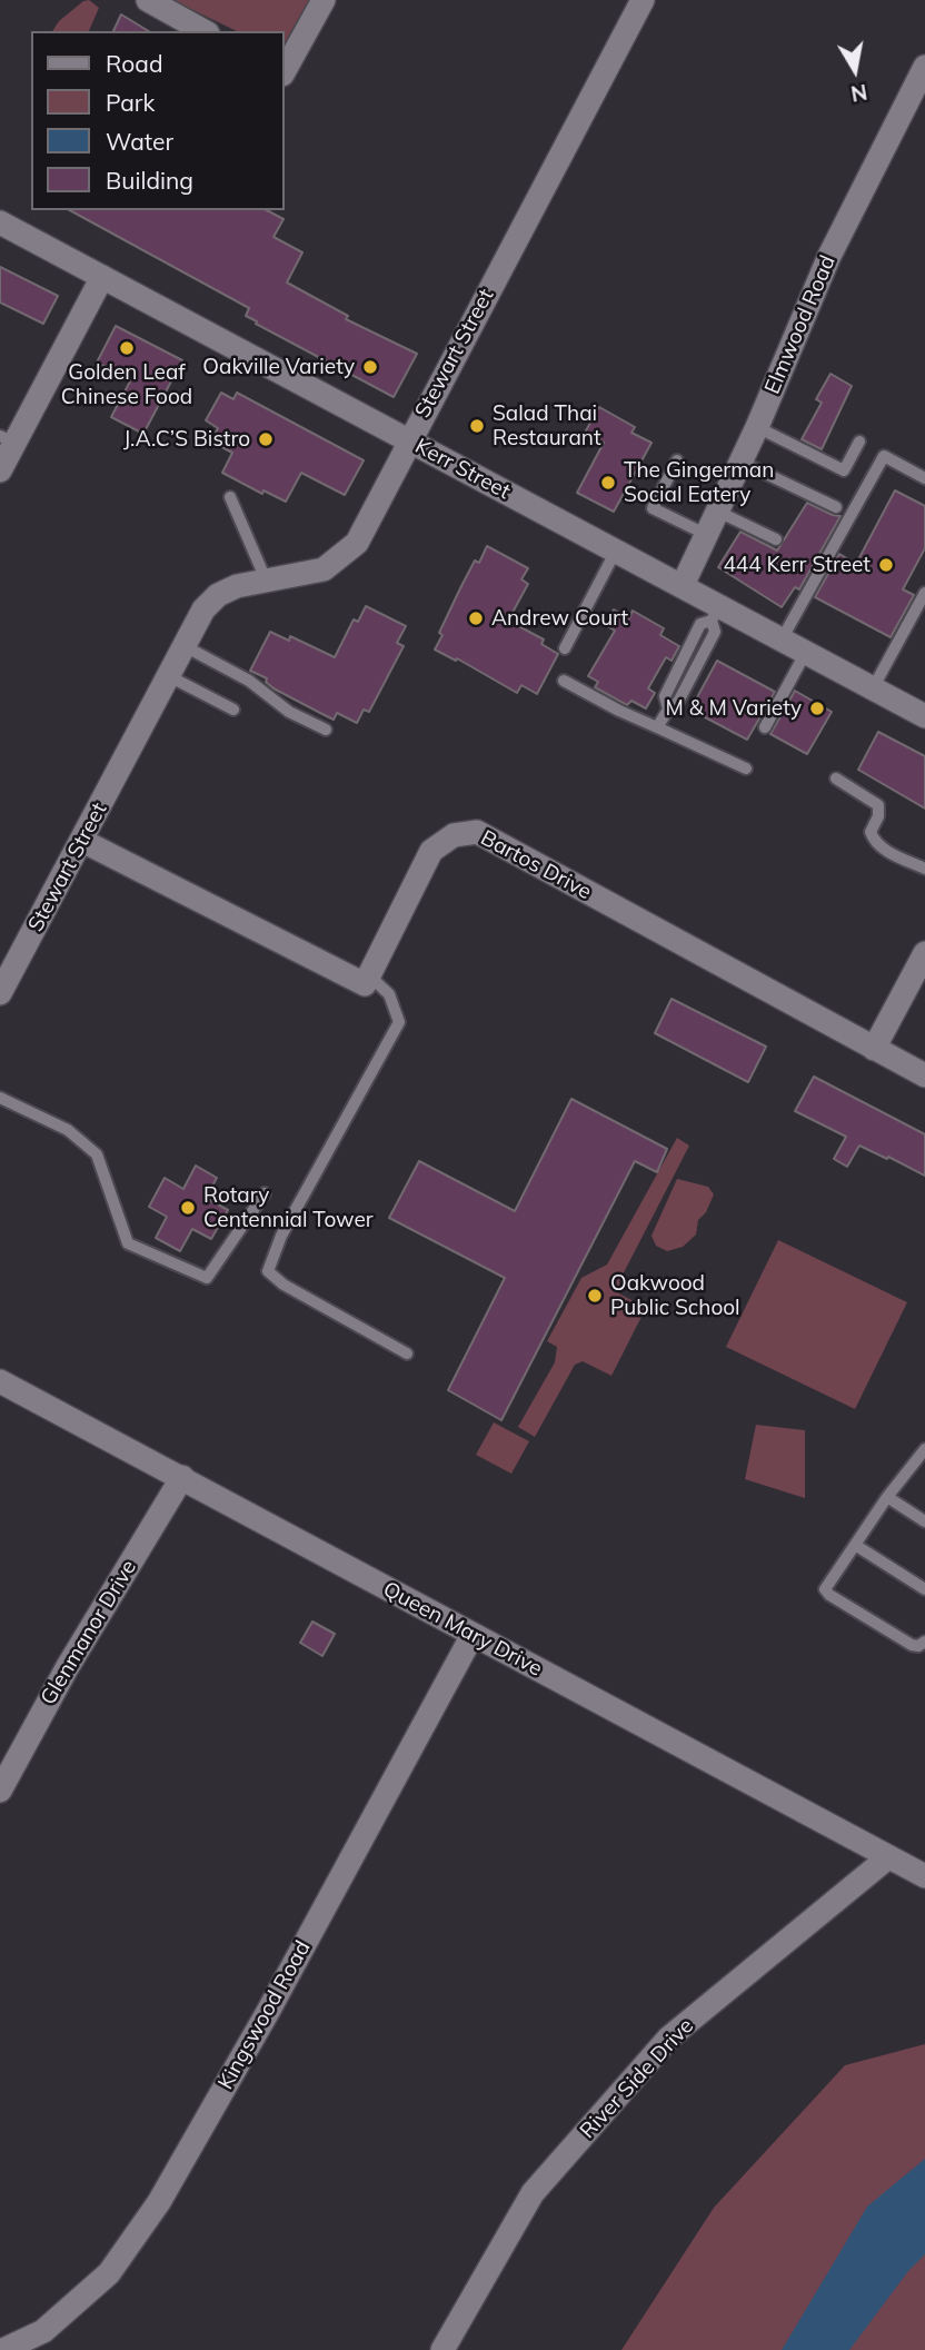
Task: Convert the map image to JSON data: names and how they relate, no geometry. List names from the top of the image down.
{
  "streets": {
    "street": [
      "Elmwood Road",
      "Stewart Street",
      "Kerr Street",
      "Bartos Drive",
      "Queen Mary Drive",
      "Glenmanor Drive",
      "Kingswood Road",
      "River Side Drive"
    ]
  },
  "crossings": [
    ["Elmwood Road", "Kerr Street"],
    ["Stewart Street", "Kerr Street"],
    ["Queen Mary Drive", "Glenmanor Drive"],
    ["Queen Mary Drive", "Kingswood Road"],
    ["Queen Mary Drive", "River Side Drive"]
  ],
  "places": [
    "Golden Leaf Chinese Food",
    "Oakville Variety",
    "Salad Thai Restaurant",
    "J.A.C’S Bistro",
    "The Gingerman Social Eatery",
    "444 Kerr Street",
    "Andrew Court",
    "M & M Variety",
    "Rotary Centennial Tower",
    "Oakwood Public School"
  ],
  "legend": [
    "Road",
    "Park",
    "Water",
    "Building"
  ],
  "north": "bottom"
}
